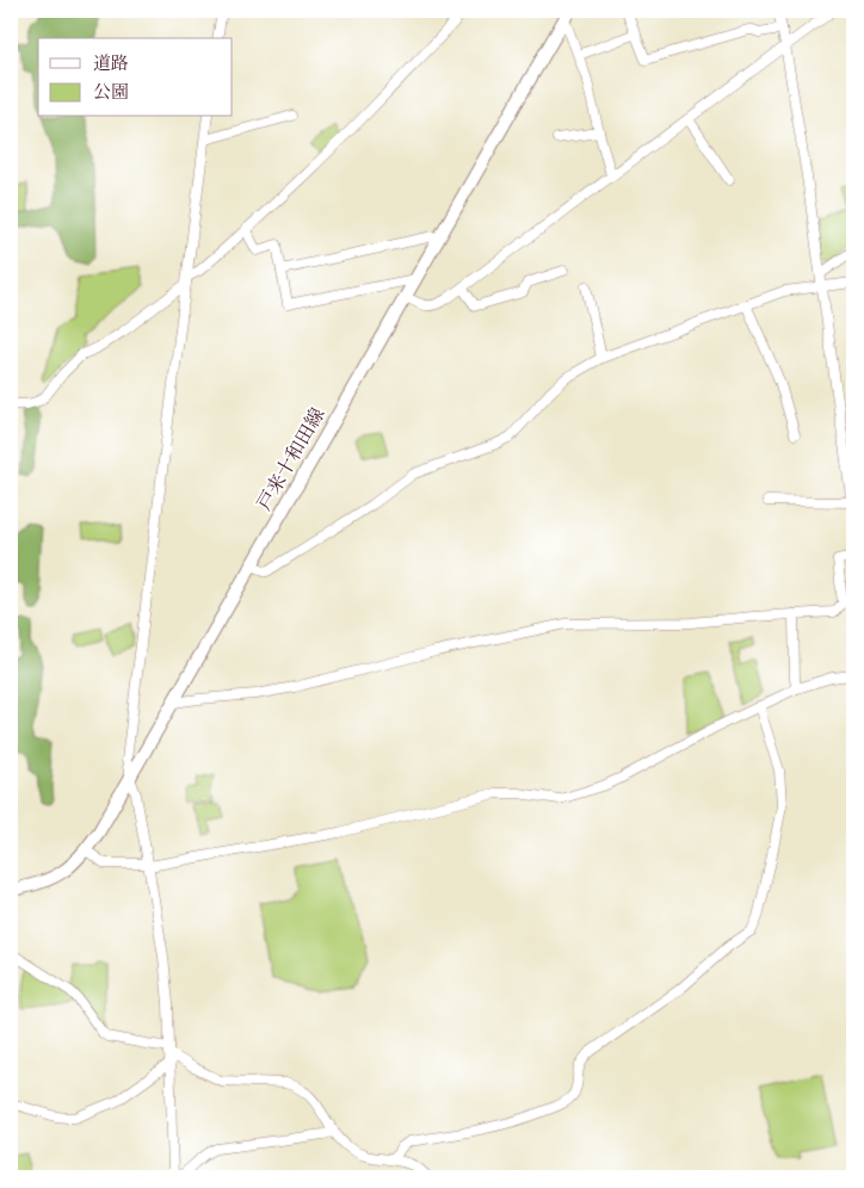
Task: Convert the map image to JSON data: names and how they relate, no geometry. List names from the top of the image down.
{
  "streets": {
    "main road": ["戸来十和田線"]
  },
  "legend": ["道路", "公園"]
}
